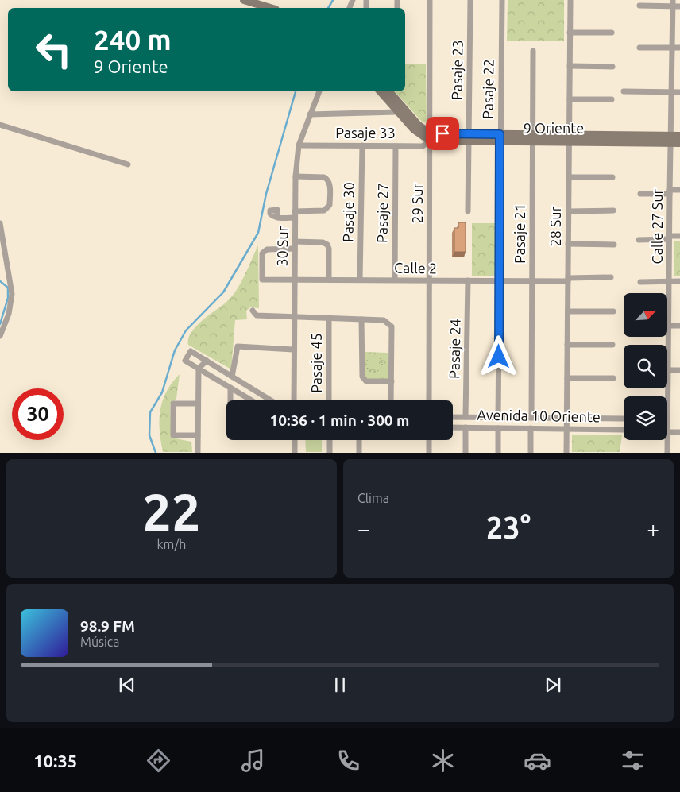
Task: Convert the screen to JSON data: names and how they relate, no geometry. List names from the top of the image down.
{
  "streets": {
    "street": [
      "Pasaje 23",
      "Pasaje 22",
      "9 Oriente",
      "Pasaje 33",
      "29 Sur",
      "Pasaje 30",
      "Pasaje 27",
      "28 Sur",
      "Calle 27 Sur",
      "Pasaje 21",
      "30 Sur",
      "Calle 2",
      "Pasaje 24",
      "Pasaje 45",
      "Avenida 10 Oriente"
    ]
  },
  "crossings": [
    ["Pasaje 23", "9 Oriente"],
    ["Pasaje 22", "9 Oriente"],
    ["Pasaje 22", "Calle 2"],
    ["Pasaje 22", "Avenida 10 Oriente"],
    ["9 Oriente", "Pasaje 33"],
    ["9 Oriente", "29 Sur"],
    ["9 Oriente", "28 Sur"],
    ["9 Oriente", "Calle 27 Sur"],
    ["9 Oriente", "Pasaje 21"],
    ["Pasaje 33", "29 Sur"],
    ["Pasaje 33", "Pasaje 30"],
    ["Pasaje 33", "Pasaje 27"],
    ["Pasaje 33", "30 Sur"],
    ["29 Sur", "Calle 2"],
    ["Pasaje 30", "Calle 2"],
    ["Pasaje 27", "Calle 2"],
    ["28 Sur", "Calle 2"],
    ["28 Sur", "Avenida 10 Oriente"],
    ["Pasaje 21", "Calle 2"],
    ["Pasaje 21", "Avenida 10 Oriente"],
    ["30 Sur", "Calle 2"],
    ["Calle 2", "Pasaje 24"],
    ["Pasaje 24", "Avenida 10 Oriente"]
  ],
  "north": "top right",
  "page": {
    "turn": ["240 m", "9 Oriente"],
    "limit": "30",
    "trip": "10:36 · 1 min · 300 m",
    "tile": [
      ["22", "km/h"],
      "Clima"
    ],
    "heat": ["−", "23°", "+"],
    "song": ["98.9 FM", "Música"],
    "tabs": "10:35"
  }
}
